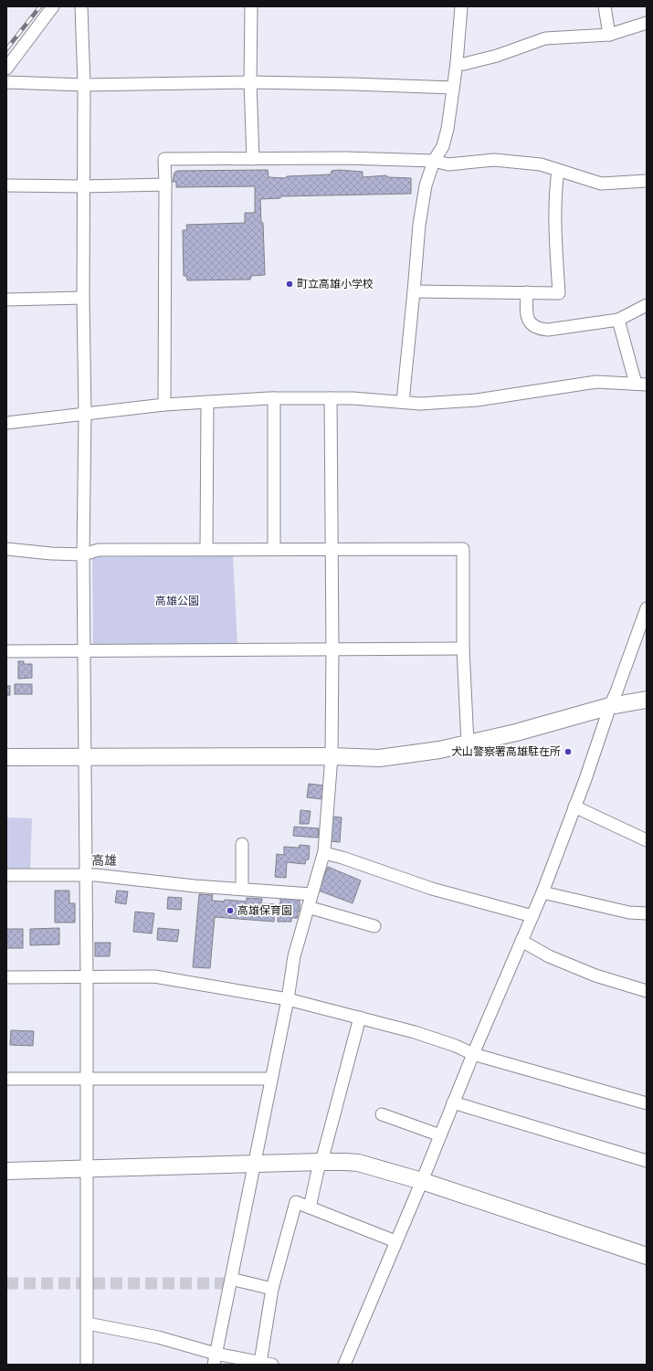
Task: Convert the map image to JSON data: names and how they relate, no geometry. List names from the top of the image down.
{
  "districts": ["高雄"],
  "parks": ["高雄公園"],
  "places": ["町立高雄小学校", "犬山警察署高雄駐在所", "高雄保育園"]
}
